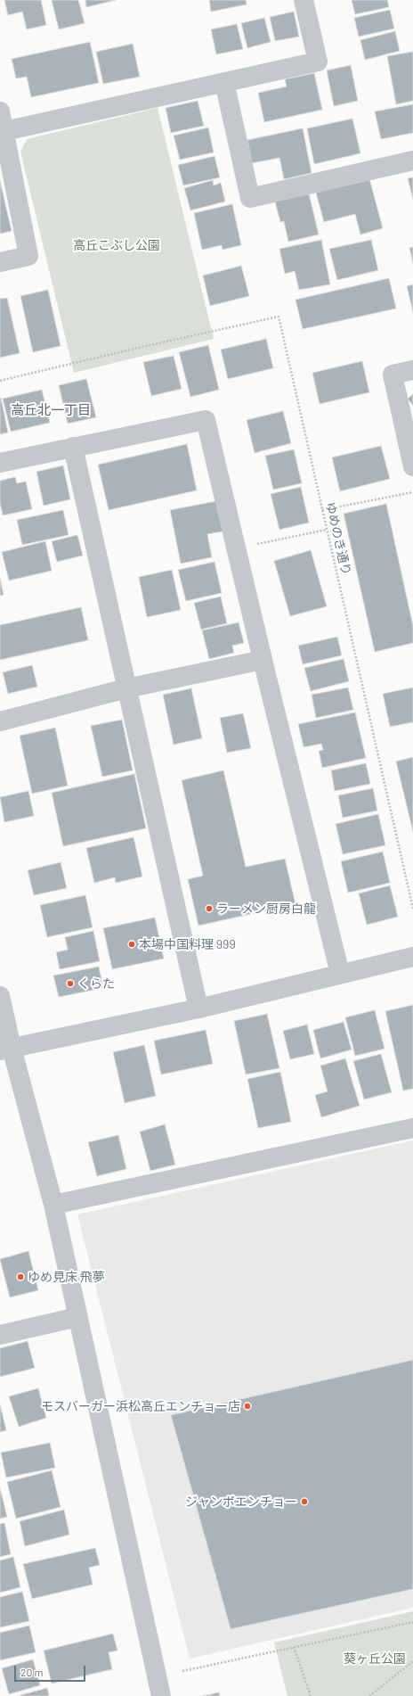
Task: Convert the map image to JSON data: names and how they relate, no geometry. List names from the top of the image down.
{
  "streets": {
    "path": ["ゆめのき通り"]
  },
  "districts": ["高丘北一丁目"],
  "parks": ["高丘こぶし公園", "葵ヶ丘公園"],
  "places": [
    "ラーメン厨房白龍",
    "本場中国料理 999",
    "くらた",
    "ゆめ見床 飛夢",
    "モスバーガー浜松高丘エンチョー店",
    "ジャンボエンチョー"
  ],
  "scale_bar": "20 m"
}
